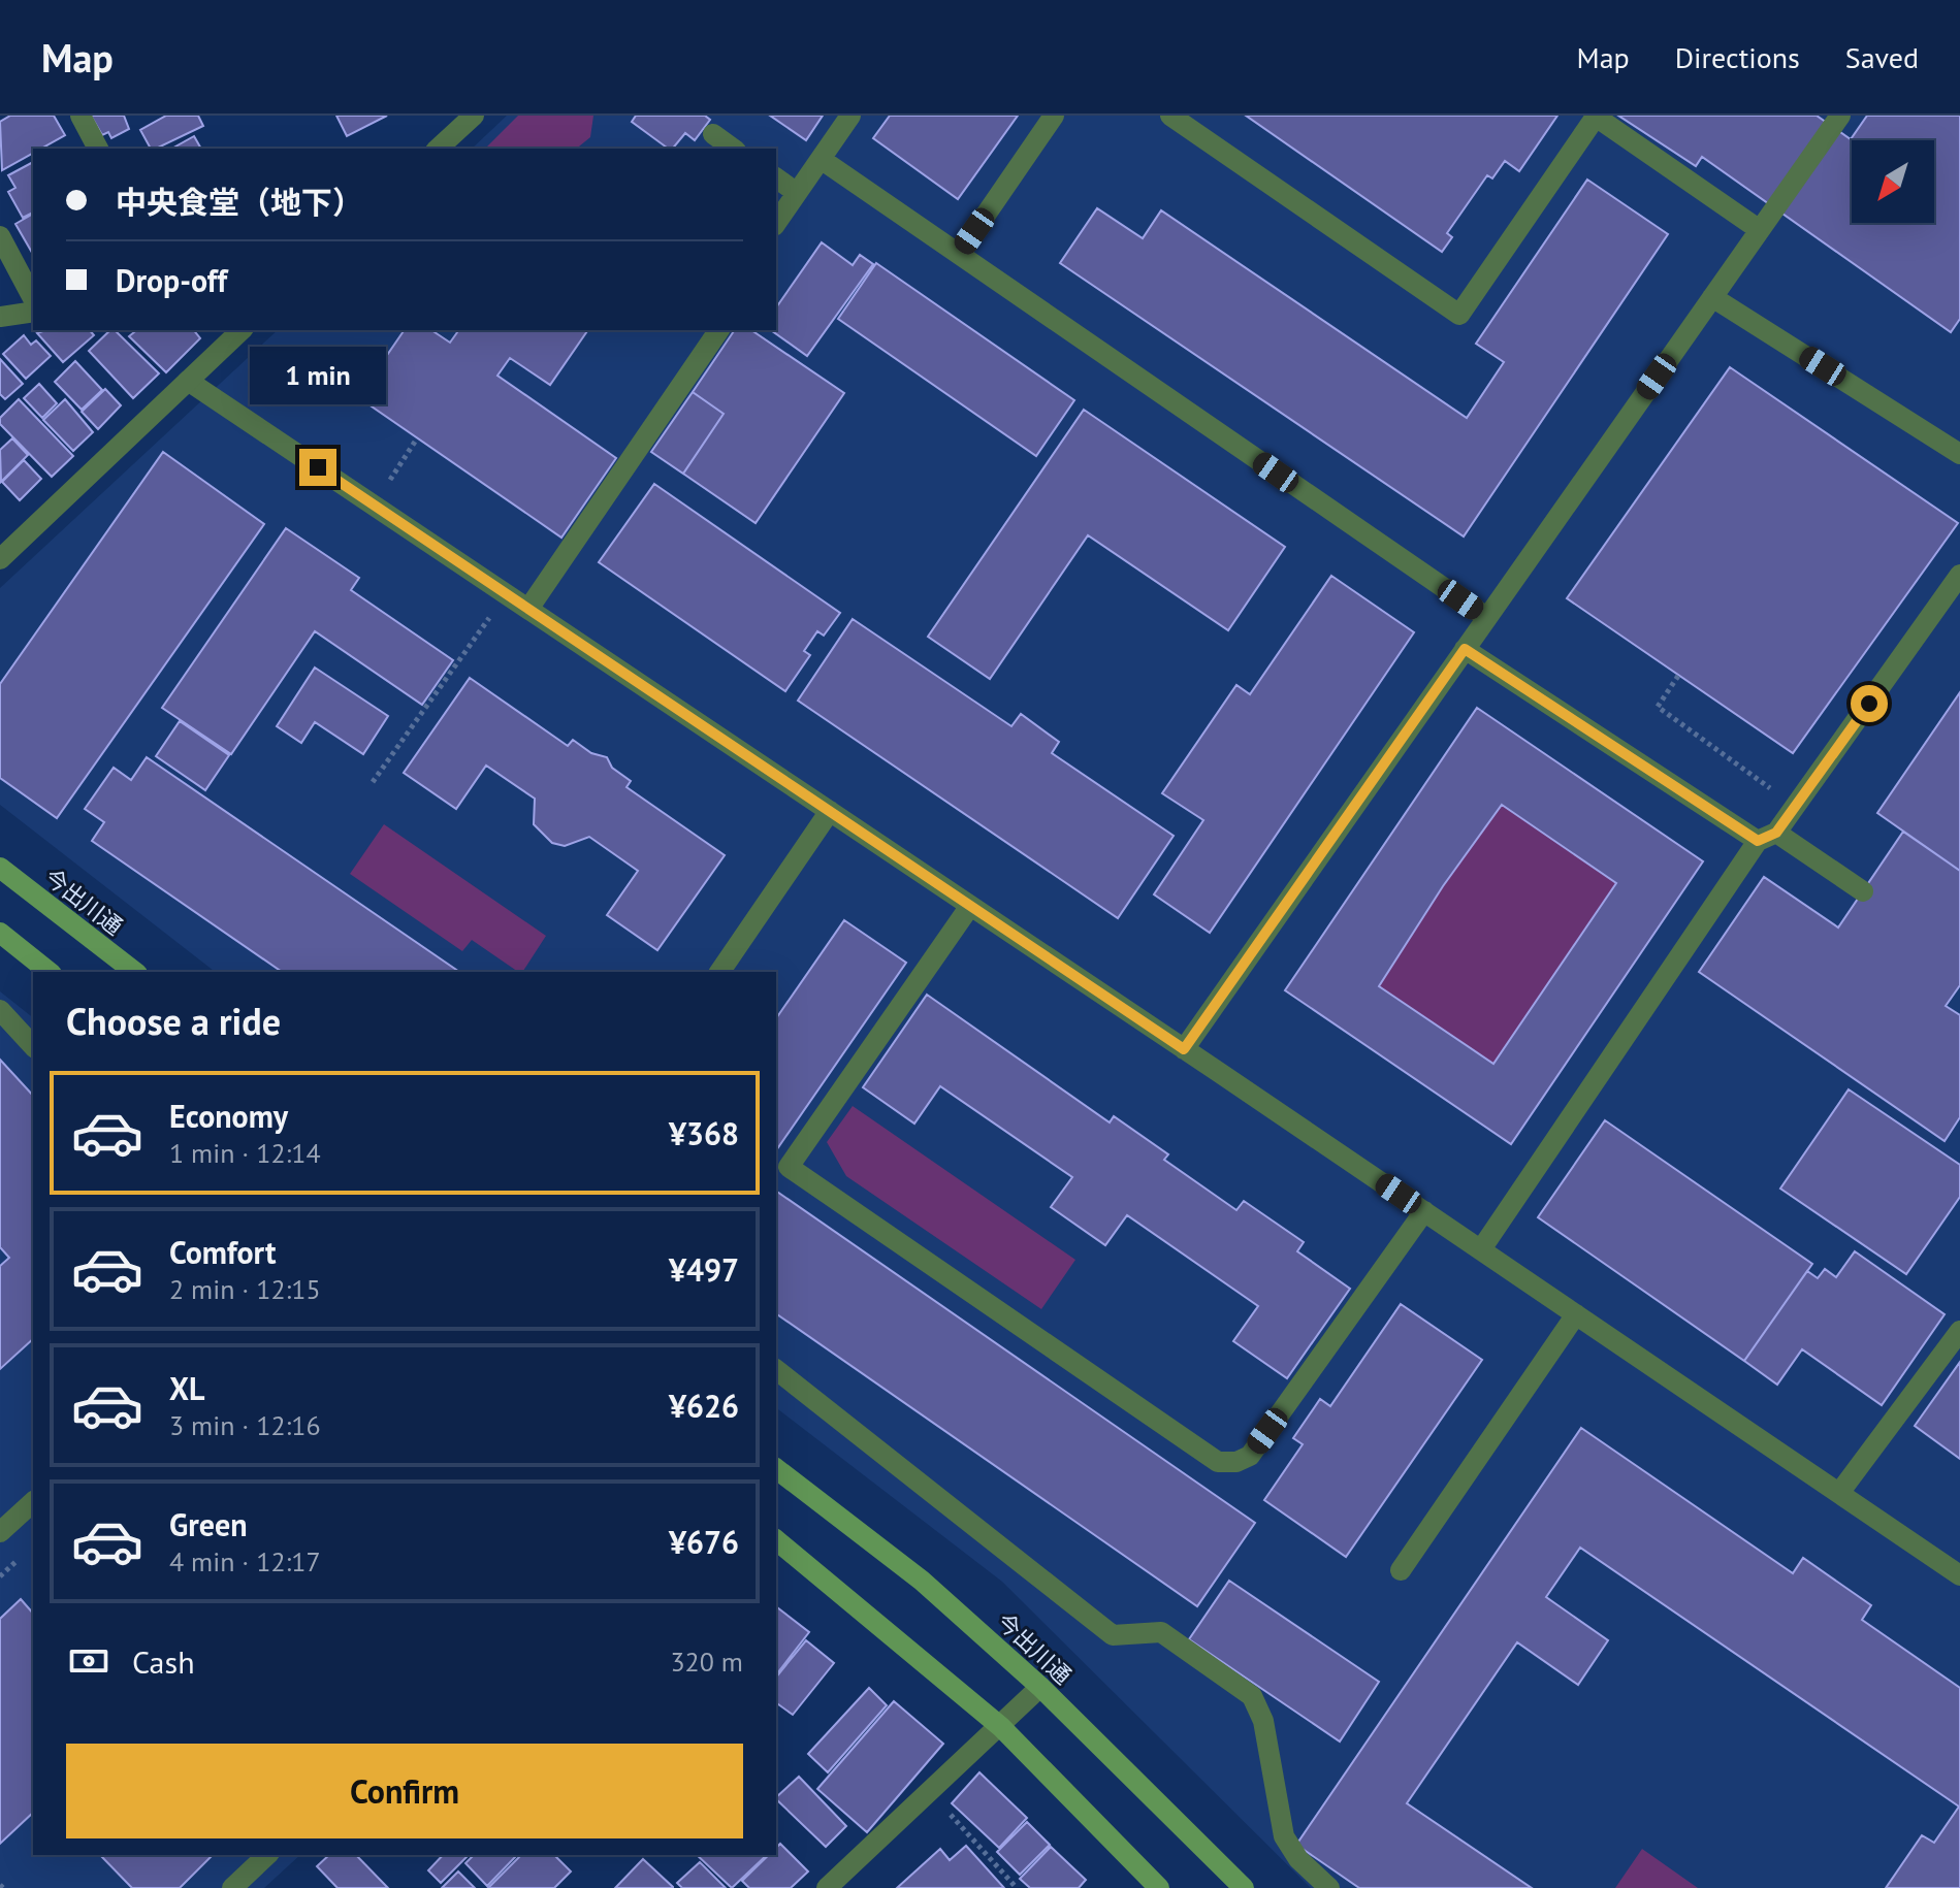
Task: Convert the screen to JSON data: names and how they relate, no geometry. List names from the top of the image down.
{
  "streets": {
    "main road": ["今出川通"]
  },
  "north": "bottom left",
  "page": {
    "header": "Map",
    "nav": ["Map", "Directions", "Saved"],
    "banner": ["中央食堂（地下）", "Drop-off"],
    "bubble": "1 min",
    "heading": "Choose a ride",
    "list": [
      {
        "name": "Economy",
        "note": "1 min · 12:14",
        "value": "¥368"
      },
      {
        "name": "Comfort",
        "note": "2 min · 12:15",
        "value": "¥497"
      },
      {
        "name": "XL",
        "note": "3 min · 12:16",
        "value": "¥626"
      },
      {
        "name": "Green",
        "note": "4 min · 12:17",
        "value": "¥676"
      }
    ],
    "pay": ["Cash", "320 m"],
    "buttons": "Confirm"
  }
}
